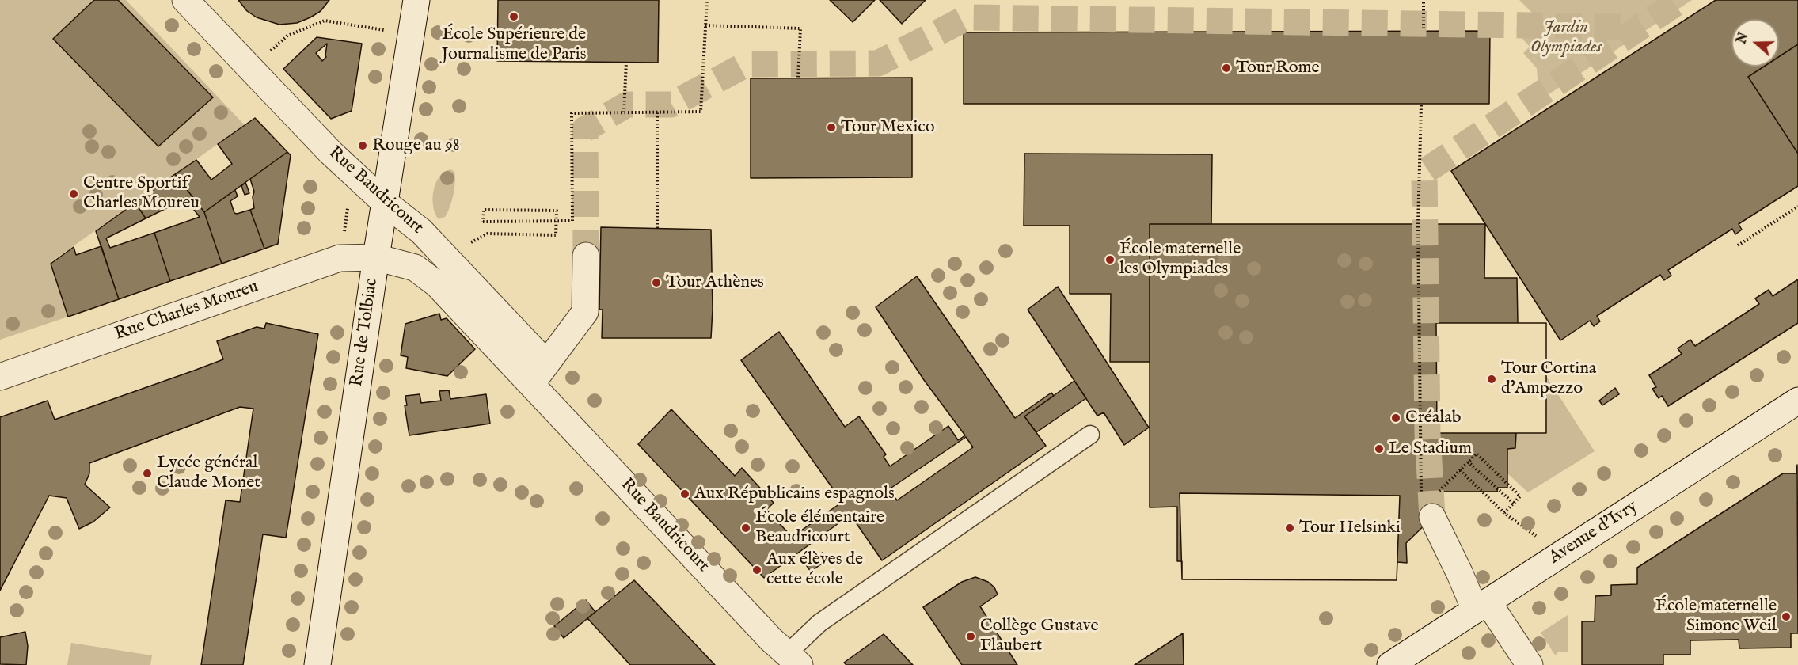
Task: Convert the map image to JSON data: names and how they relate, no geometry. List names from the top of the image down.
{
  "streets": {
    "street": [
      "Rue Baudricourt",
      "Rue Charles Moureu",
      "Rue de Tolbiac",
      "Avenue d'Ivry"
    ]
  },
  "crossings": [
    ["Rue Baudricourt", "Rue Charles Moureu"],
    ["Rue Baudricourt", "Rue de Tolbiac"],
    ["Rue Charles Moureu", "Rue de Tolbiac"]
  ],
  "parks": ["Jardin Olympiades"],
  "places": [
    "École Supérieure de Journalisme de Paris",
    "Tour Rome",
    "Tour Mexico",
    "Rouge au 98",
    "Centre Sportif Charles Moureu",
    "École maternelle les Olympiades",
    "Tour Athènes",
    "Tour Cortina d'Ampezzo",
    "Créalab",
    "Le Stadium",
    "Lycée général Claude Monet",
    "Aux Républicains espagnols",
    "École élémentaire Beaudricourt",
    "Tour Helsinki",
    "Aux élèves de cette école",
    "École maternelle Simone Weil",
    "Collège Gustave Flaubert"
  ],
  "north": "left"
}
